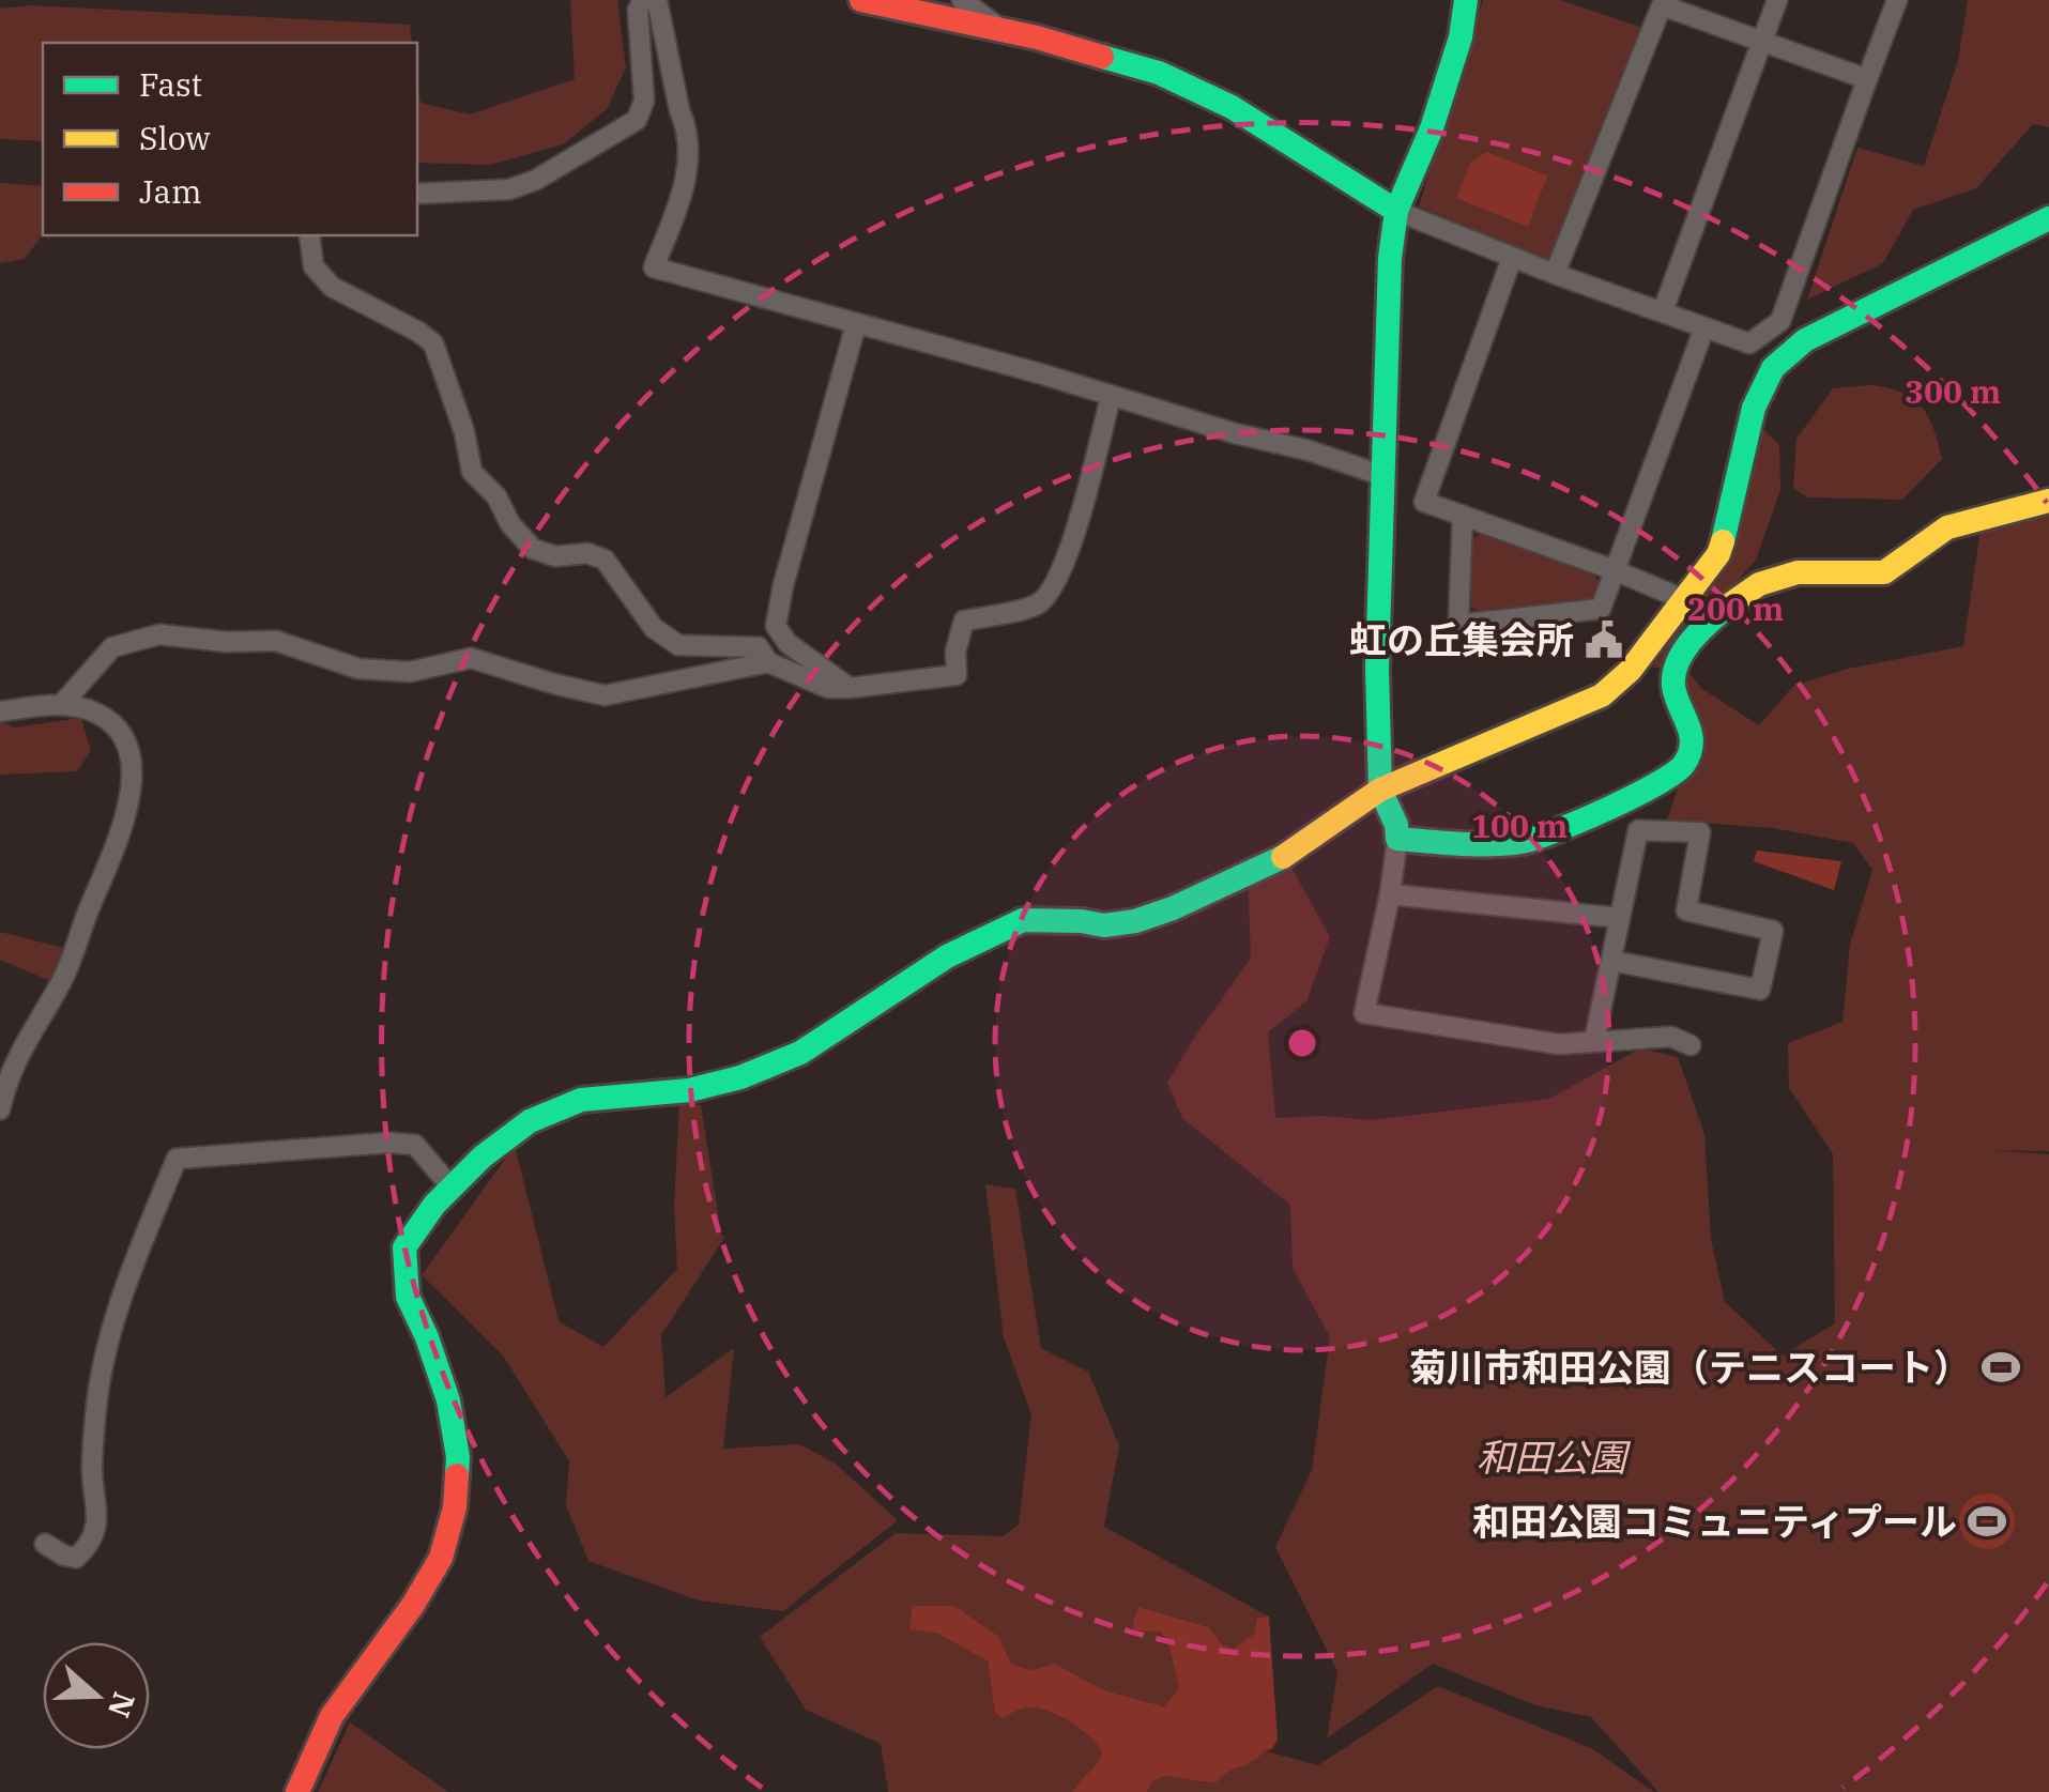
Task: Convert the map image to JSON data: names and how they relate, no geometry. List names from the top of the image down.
{
  "parks": ["和田公園"],
  "places": {
    "public building": ["虹の丘集会所"],
    "sports": ["菊川市和田公園（テニスコート）", "和田公園コミュニティプール"]
  },
  "legend": ["Fast", "Slow", "Jam"],
  "north": "right",
  "rings": ["300 m", "200 m", "100 m"]
}
